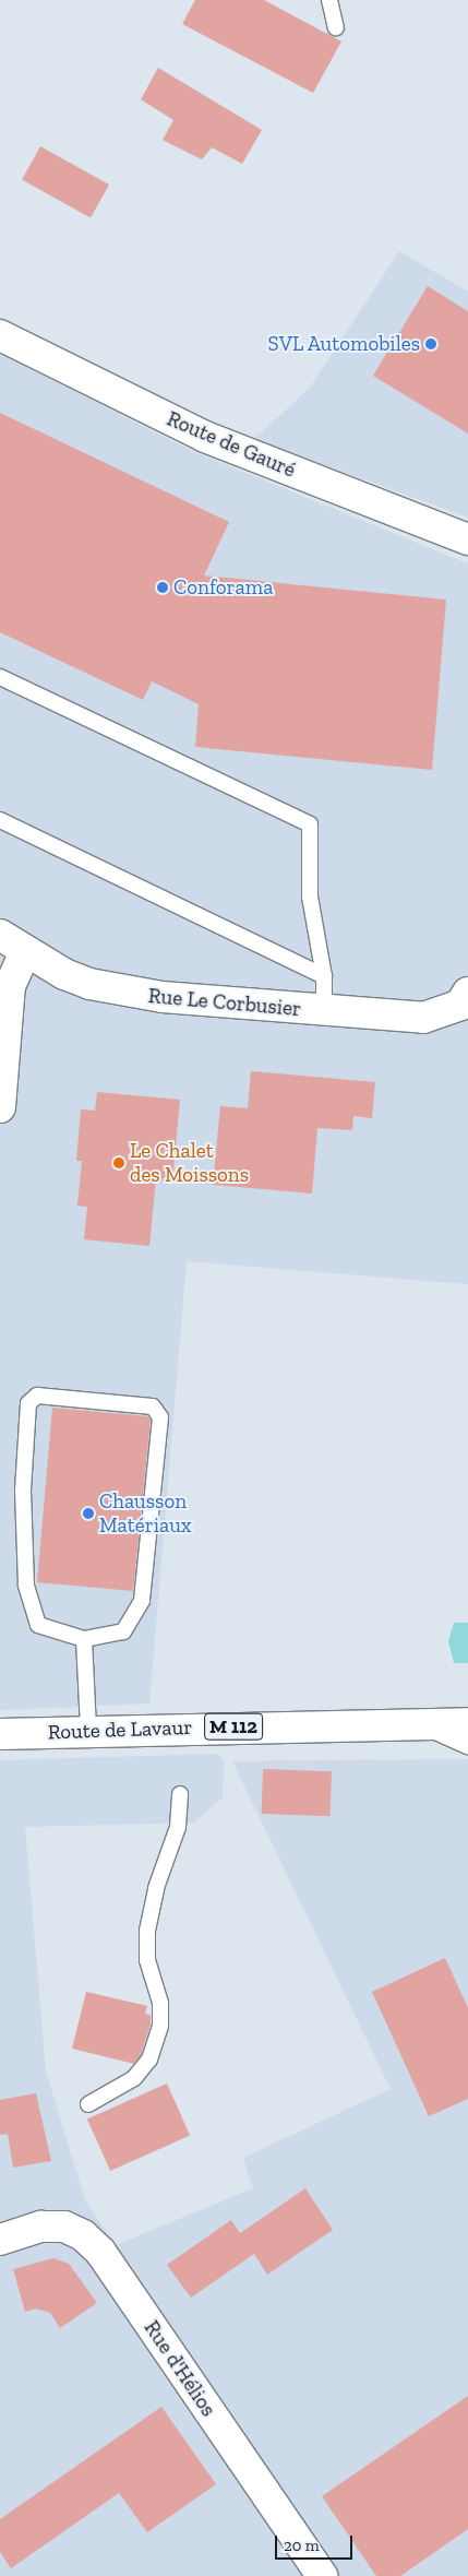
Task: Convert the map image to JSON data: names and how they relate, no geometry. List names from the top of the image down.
{
  "streets": {
    "street": [
      "Route de Gauré",
      "Rue Le Corbusier",
      "M 112",
      "Route de Lavaur",
      "Rue d'Hélios"
    ]
  },
  "places": [
    "SVL Automobiles",
    "Conforama",
    "Le Chalet des Moissons",
    "Chausson Matériaux"
  ],
  "scale_bar": "20 m"
}
